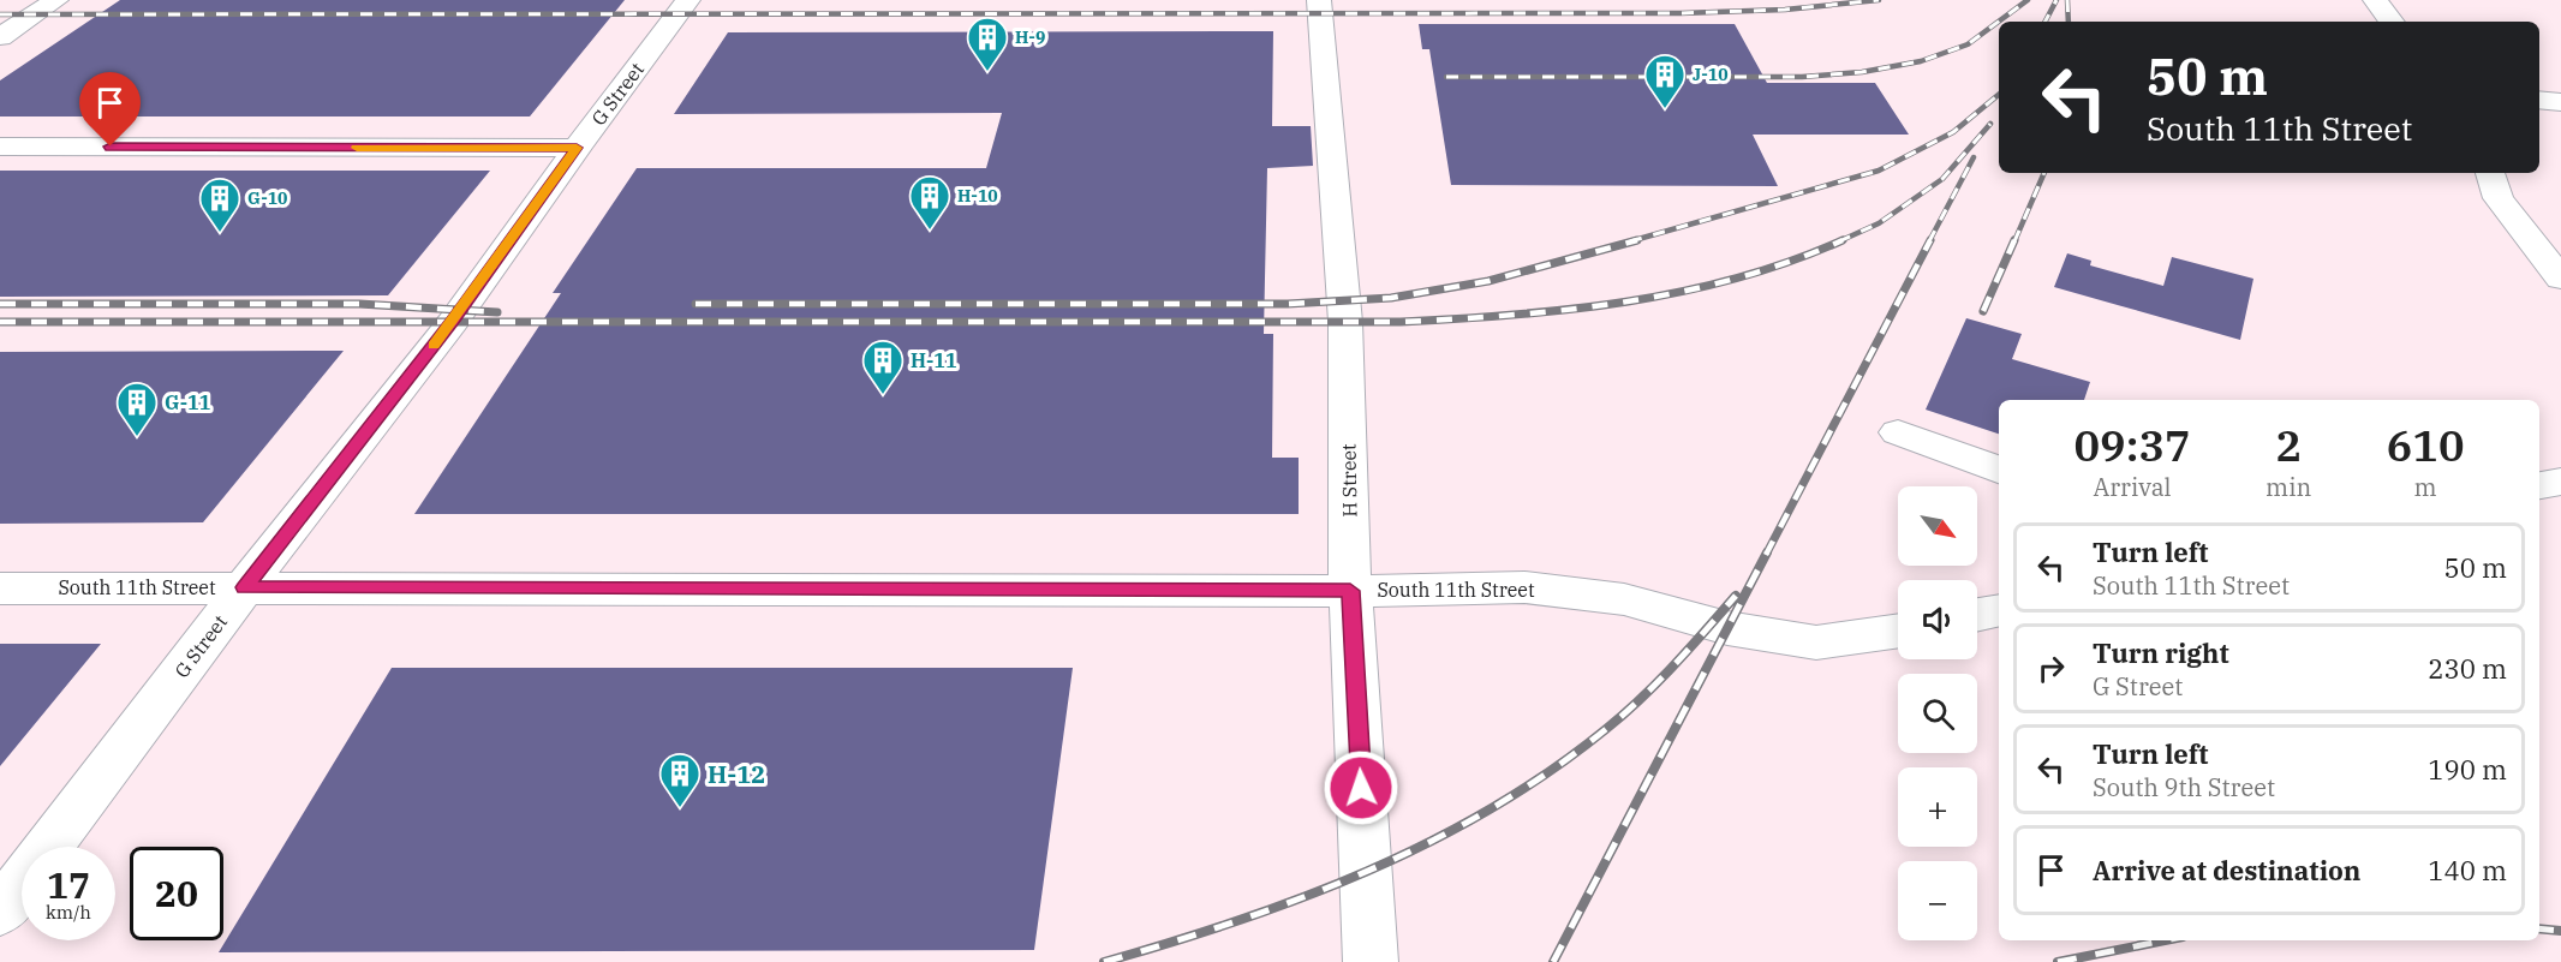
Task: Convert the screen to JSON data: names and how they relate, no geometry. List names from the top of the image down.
{
  "streets": {
    "lane": ["G Street", "H Street", "South 11th Street"]
  },
  "crossings": [
    ["G Street", "South 11th Street"],
    ["H Street", "South 11th Street"]
  ],
  "places": {
    "building": [
      "H-9",
      "J-10",
      "H-10",
      "G-10",
      "H-11",
      "G-11",
      "H-12"
    ]
  },
  "north": "bottom right",
  "page": {
    "turn": ["50 m", "South 11th Street"],
    "eta": [
      "09:37",
      "Arrival",
      "2",
      "min",
      "610",
      "m"
    ],
    "map_buttons": ["+", "−"],
    "list": [
      {
        "name": "Turn left",
        "note": "South 11th Street",
        "value": "50 m"
      },
      {
        "name": "Turn right",
        "note": "G Street",
        "value": "230 m"
      },
      {
        "name": "Turn left",
        "note": "South 9th Street",
        "value": "190 m"
      },
      {
        "name": "Arrive at destination",
        "value": "140 m"
      }
    ],
    "speed": "17 km/h",
    "limit": "20"
  }
}
